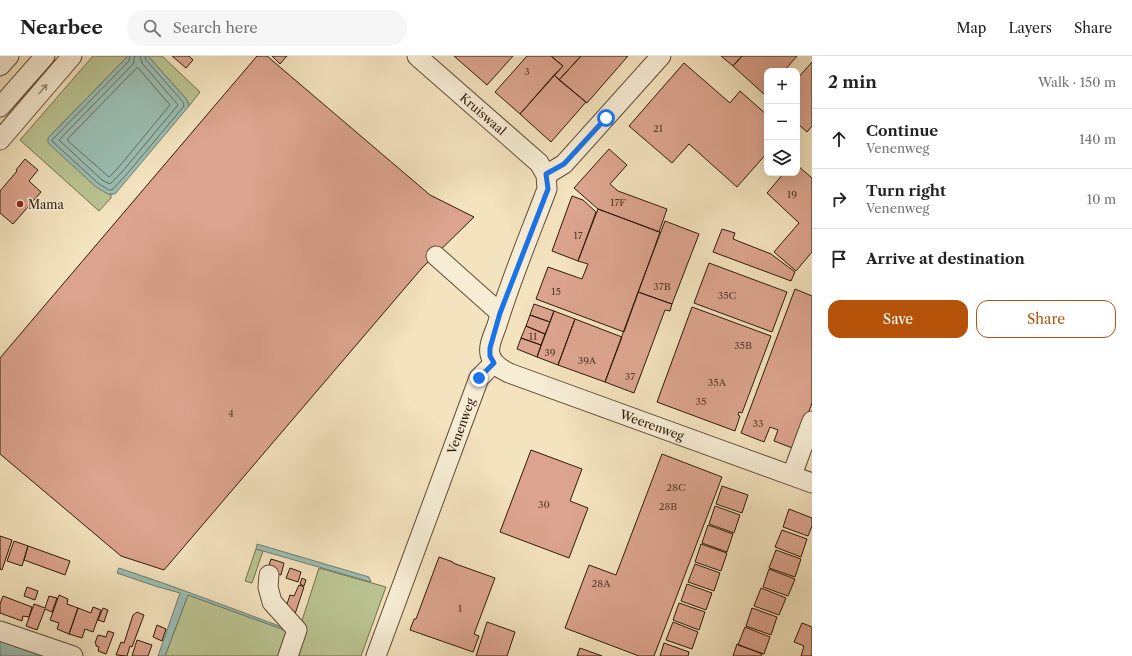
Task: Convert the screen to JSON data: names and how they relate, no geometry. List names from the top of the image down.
{
  "streets": {
    "street": ["Kruiswaal", "Weerenweg", "Venenweg"]
  },
  "crossings": [
    ["Weerenweg", "Venenweg"]
  ],
  "places": ["Mama"],
  "house_numbers": [
    "3",
    "21",
    "19",
    "17F",
    "17",
    "37B",
    "15",
    "35C",
    "11",
    "35B",
    "39",
    "39A",
    "37",
    "35A",
    "35",
    "4",
    "33",
    "28C",
    "30",
    "28B",
    "28A",
    "1"
  ],
  "page": {
    "header": "Nearbee",
    "search": "Search here",
    "nav": ["Map", "Layers", "Share"],
    "heading": ["2 min", "Walk · 150 m"],
    "map_buttons": ["+", "−"],
    "list": [
      ["Continue", "Venenweg", "140 m"],
      ["Turn right", "Venenweg", "10 m"],
      "Arrive at destination"
    ],
    "buttons": ["Save", "Share"]
  }
}
